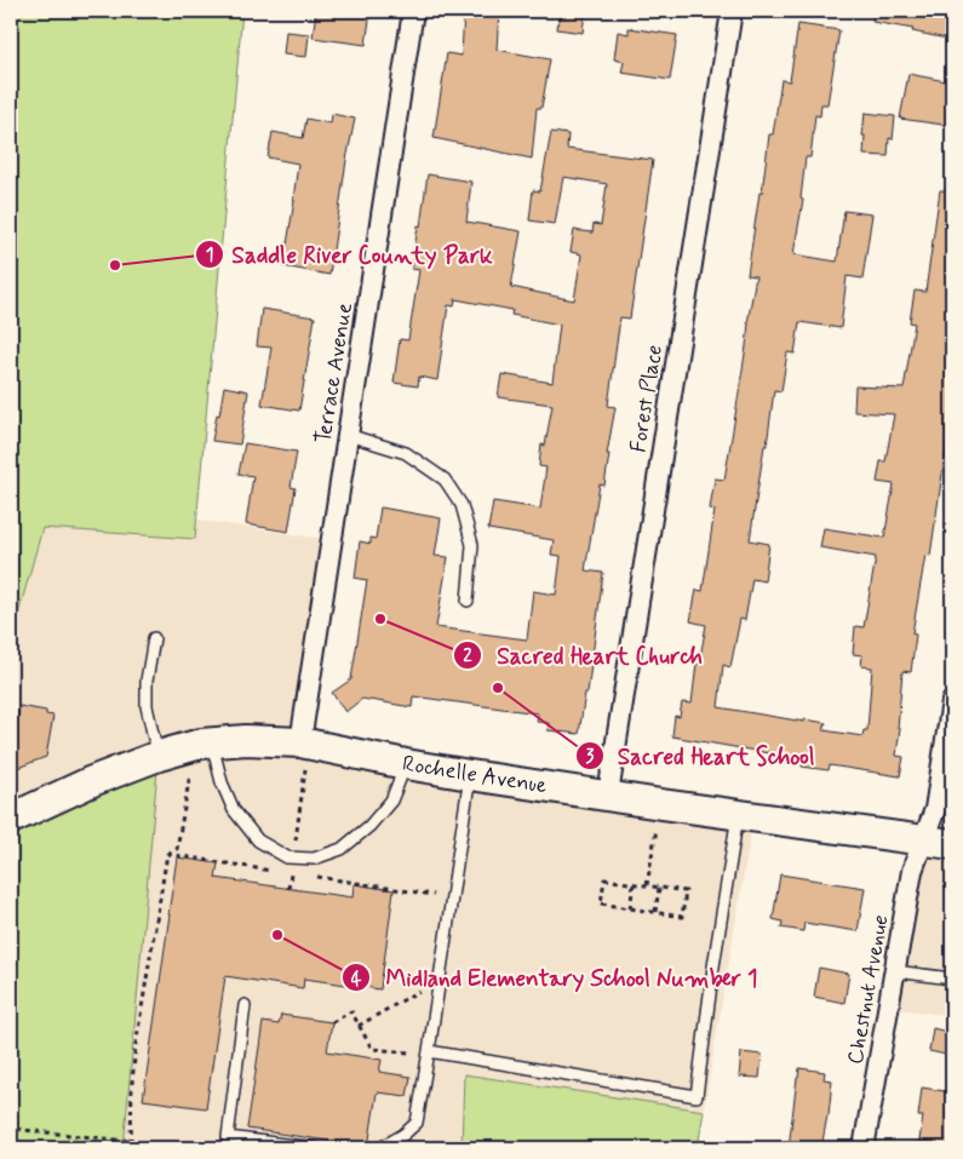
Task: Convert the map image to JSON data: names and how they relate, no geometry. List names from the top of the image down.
{
  "streets": {
    "street": [
      "Terrace Avenue",
      "Forest Place",
      "Rochelle Avenue",
      "Chestnut Avenue"
    ]
  },
  "crossings": [
    ["Terrace Avenue", "Rochelle Avenue"],
    ["Forest Place", "Rochelle Avenue"],
    ["Rochelle Avenue", "Chestnut Avenue"]
  ],
  "places": [
    "Saddle River County Park",
    "Sacred Heart Church",
    "Sacred Heart School",
    "Midland Elementary School Number 1"
  ]
}
